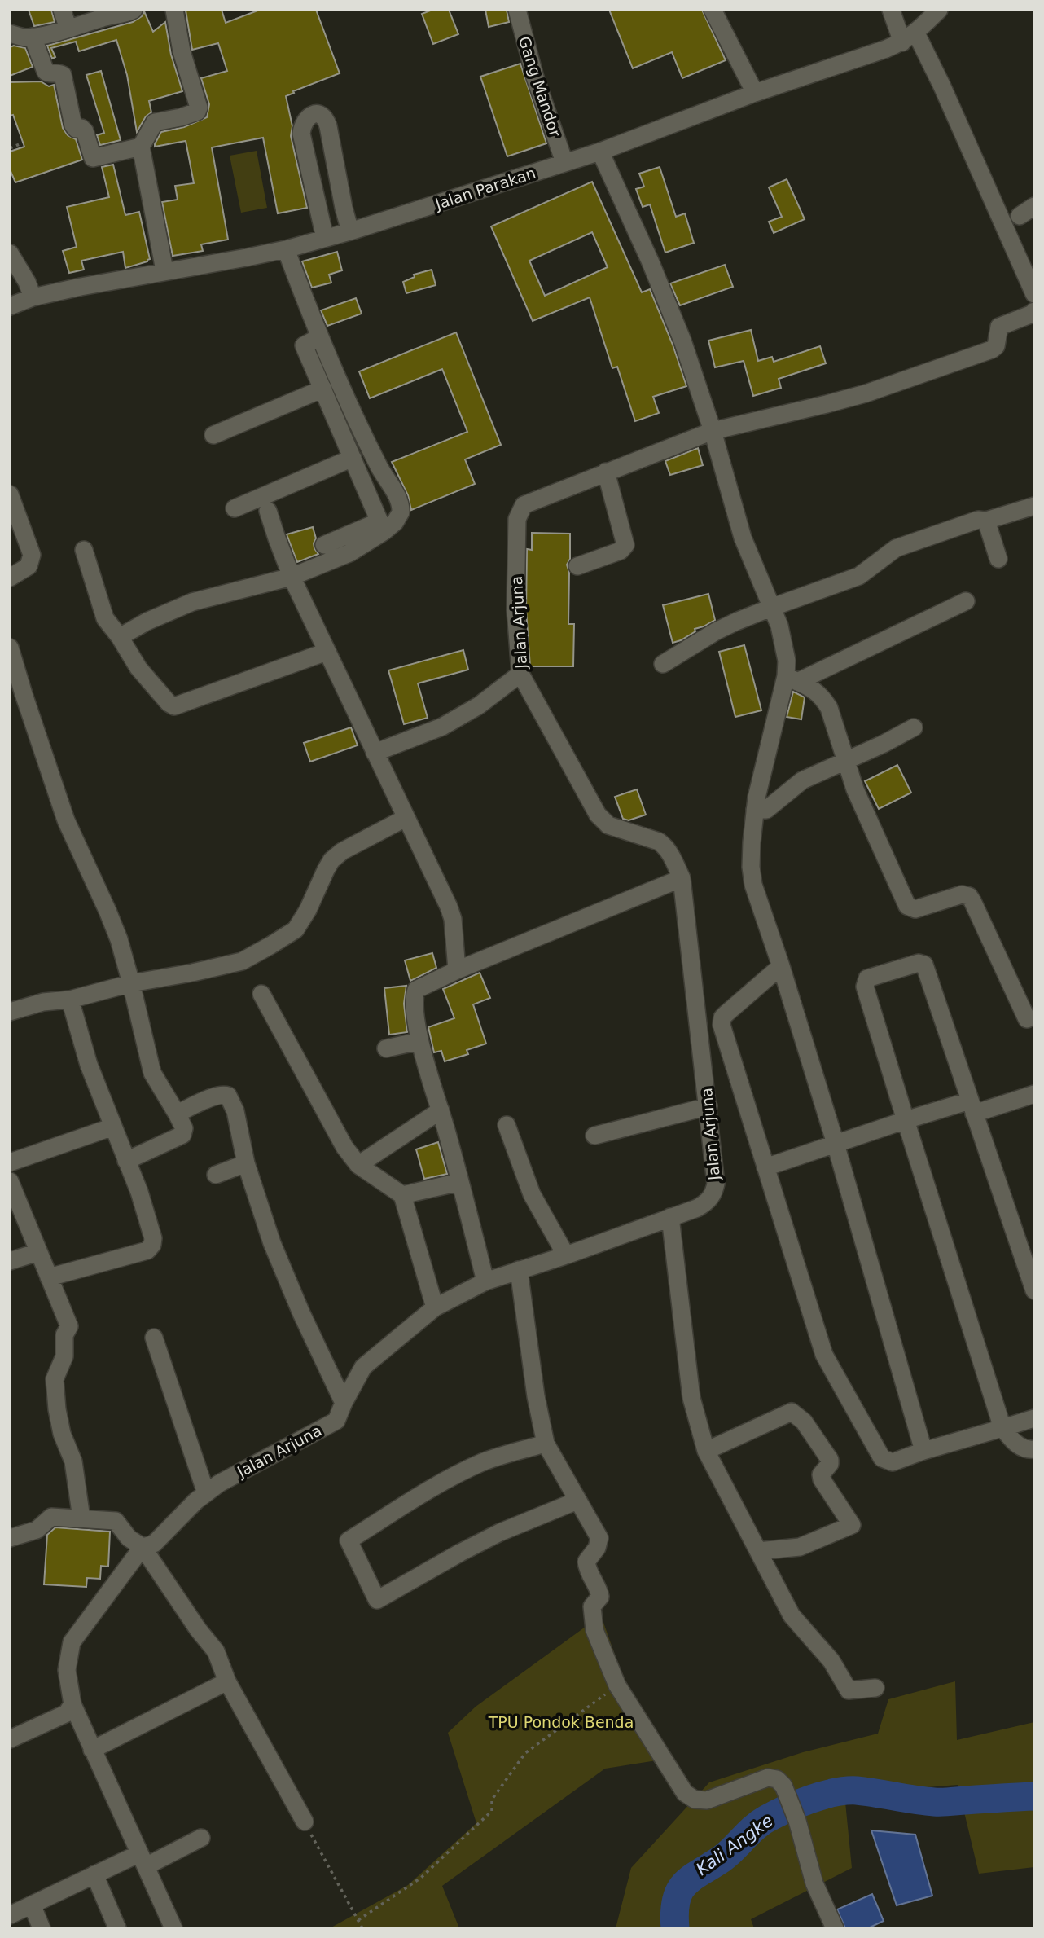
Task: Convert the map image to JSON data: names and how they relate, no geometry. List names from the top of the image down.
{
  "streets": {
    "street": ["Gang Mandor", "Jalan Parakan", "Jalan Arjuna"]
  },
  "crossings": [
    ["Gang Mandor", "Jalan Parakan"]
  ],
  "water": ["Kali Angke"],
  "parks": ["TPU Pondok Benda"]
}
